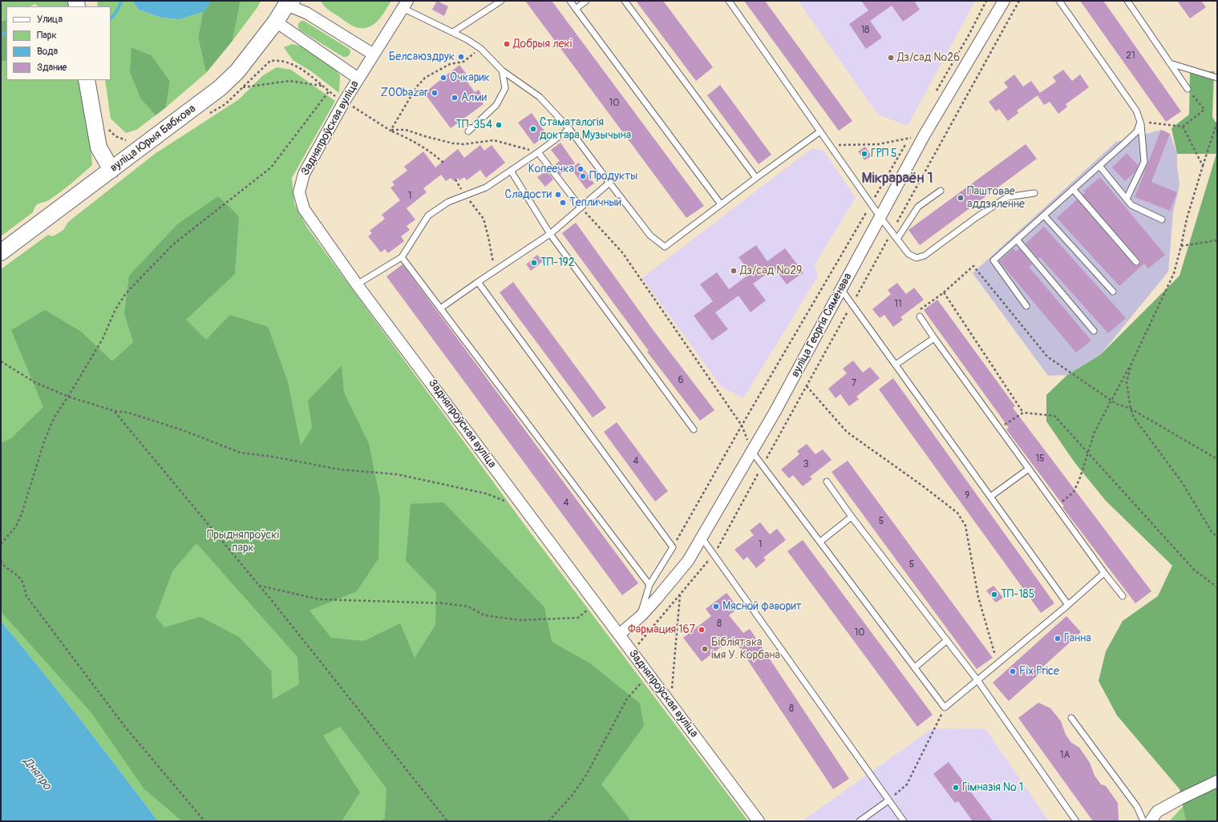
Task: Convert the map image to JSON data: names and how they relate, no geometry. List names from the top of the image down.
{
  "streets": {
    "main road": ["вуліца Юрыя Бабкова"],
    "street": ["Задняпроўская вуліца", "вуліца Георгія Сямёнава"]
  },
  "crossings": [
    ["Задняпроўская вуліца", "вуліца Георгія Сямёнава"]
  ],
  "districts": ["Мікрараён 1"],
  "water": ["Дняпро"],
  "parks": ["Прыдняпроўскі парк"],
  "places": [
    "Добрыя лекі",
    "Белсаюздрук",
    "Дз/сад №26",
    "Очкарик",
    "ZOObazar",
    "Алми",
    "ТП-354",
    "Стаматалогія доктара Музычына",
    "ГРП 5",
    "Копеечка",
    "Продукты",
    "Сладости",
    "Паштовае аддзяленне",
    "Тепличный",
    "ТП-192",
    "Дз/сад №29",
    "ТП-185",
    "Мясной фаворит",
    "Фармация 167",
    "Ганна",
    "Бібліятэка імя У. Корбана",
    "Fix Price",
    "Гімназія № 1"
  ],
  "house_numbers": [
    "18",
    "21",
    "10",
    "1",
    "11",
    "6",
    "7",
    "15",
    "4",
    "3",
    "9",
    "4",
    "5",
    "1",
    "5",
    "8",
    "10",
    "8",
    "1А"
  ],
  "legend": [
    "Улица",
    "Парк",
    "Вода",
    "Здание"
  ]
}
